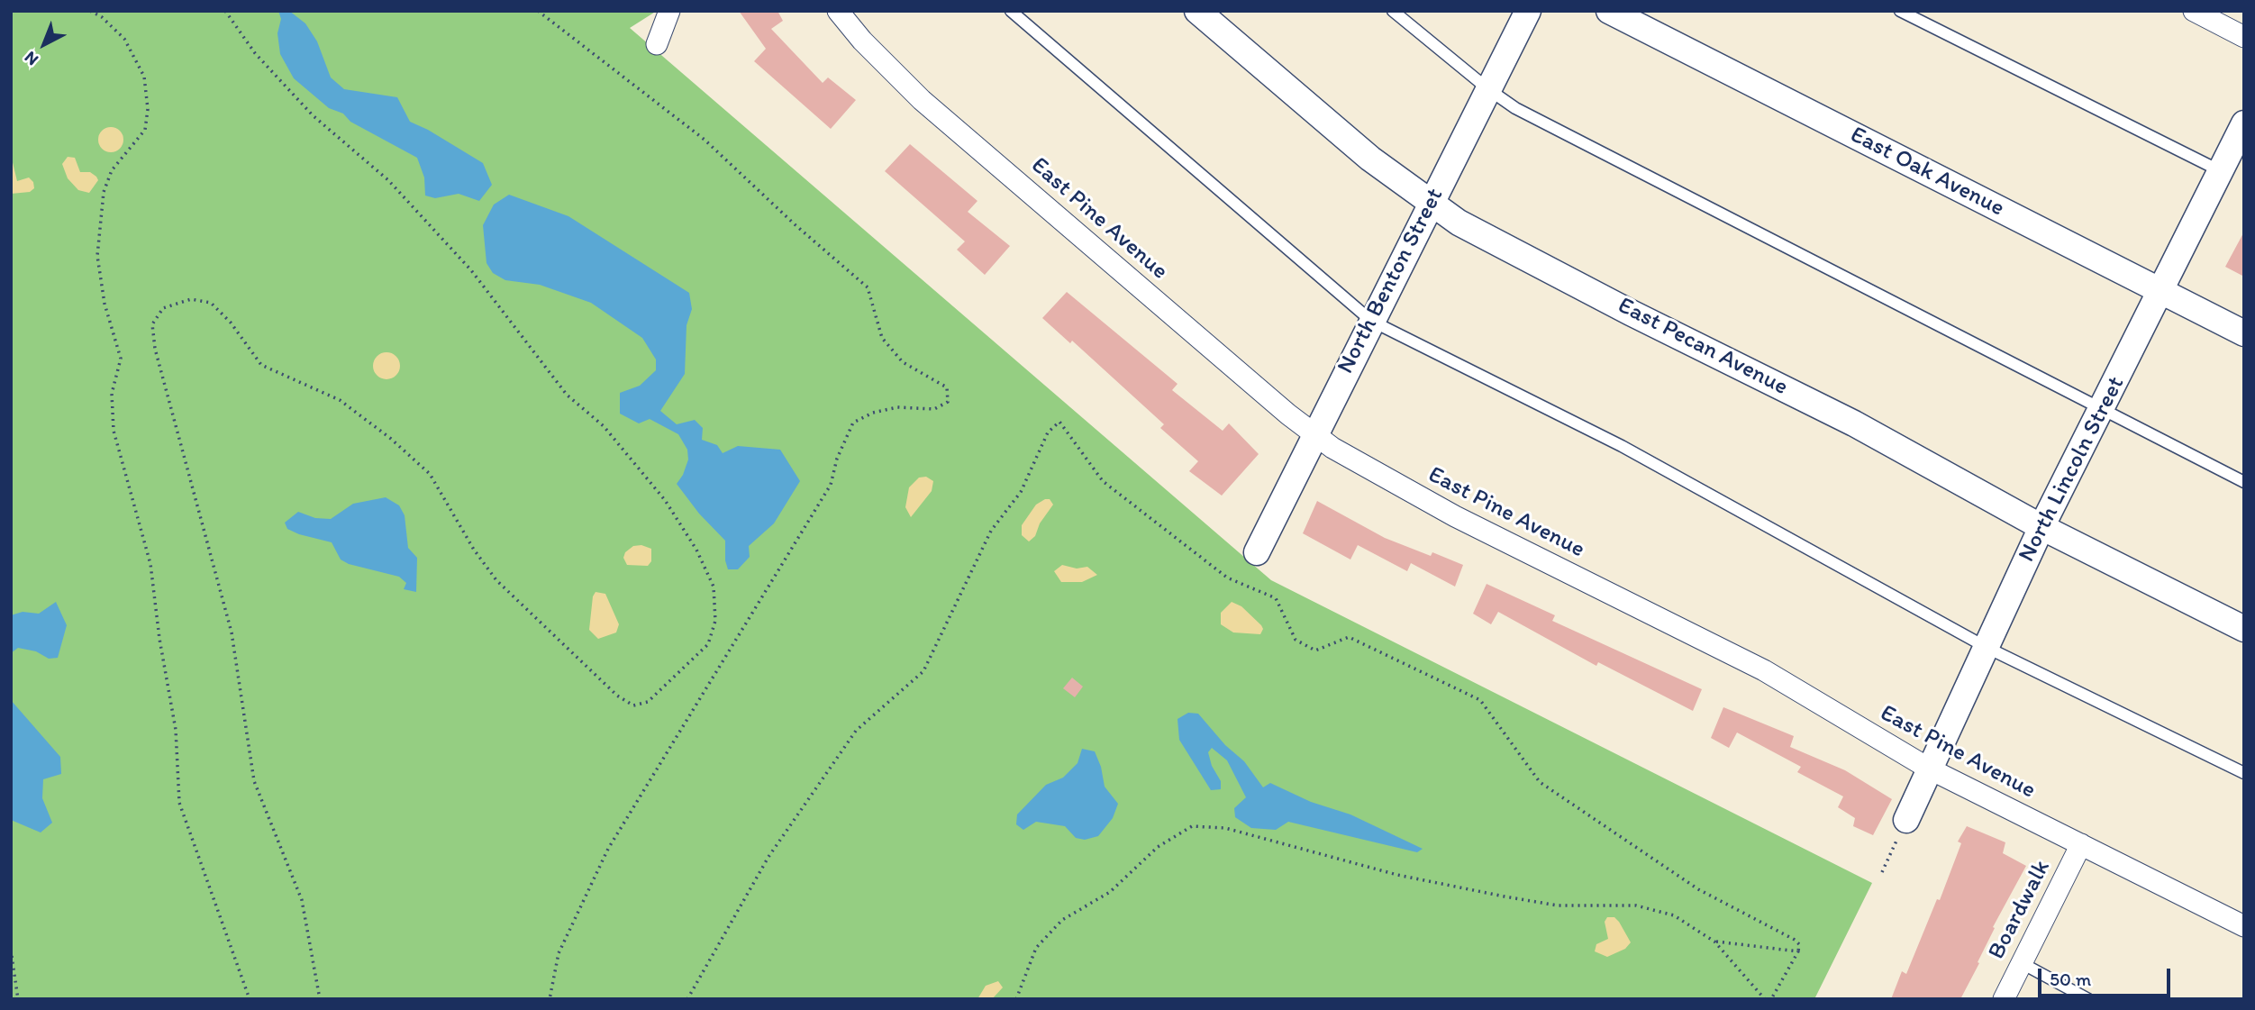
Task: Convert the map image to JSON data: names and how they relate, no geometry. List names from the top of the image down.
{
  "streets": {
    "street": [
      "East Oak Avenue",
      "East Pine Avenue",
      "North Benton Street",
      "East Pecan Avenue",
      "North Lincoln Street",
      "Boardwalk"
    ]
  },
  "crossings": [
    ["East Oak Avenue", "North Lincoln Street"],
    ["East Pine Avenue", "North Benton Street"],
    ["East Pine Avenue", "North Lincoln Street"],
    ["East Pine Avenue", "Boardwalk"],
    ["North Benton Street", "East Pecan Avenue"],
    ["East Pecan Avenue", "North Lincoln Street"]
  ],
  "scale_bar": "50 m",
  "north": "bottom left"
}
